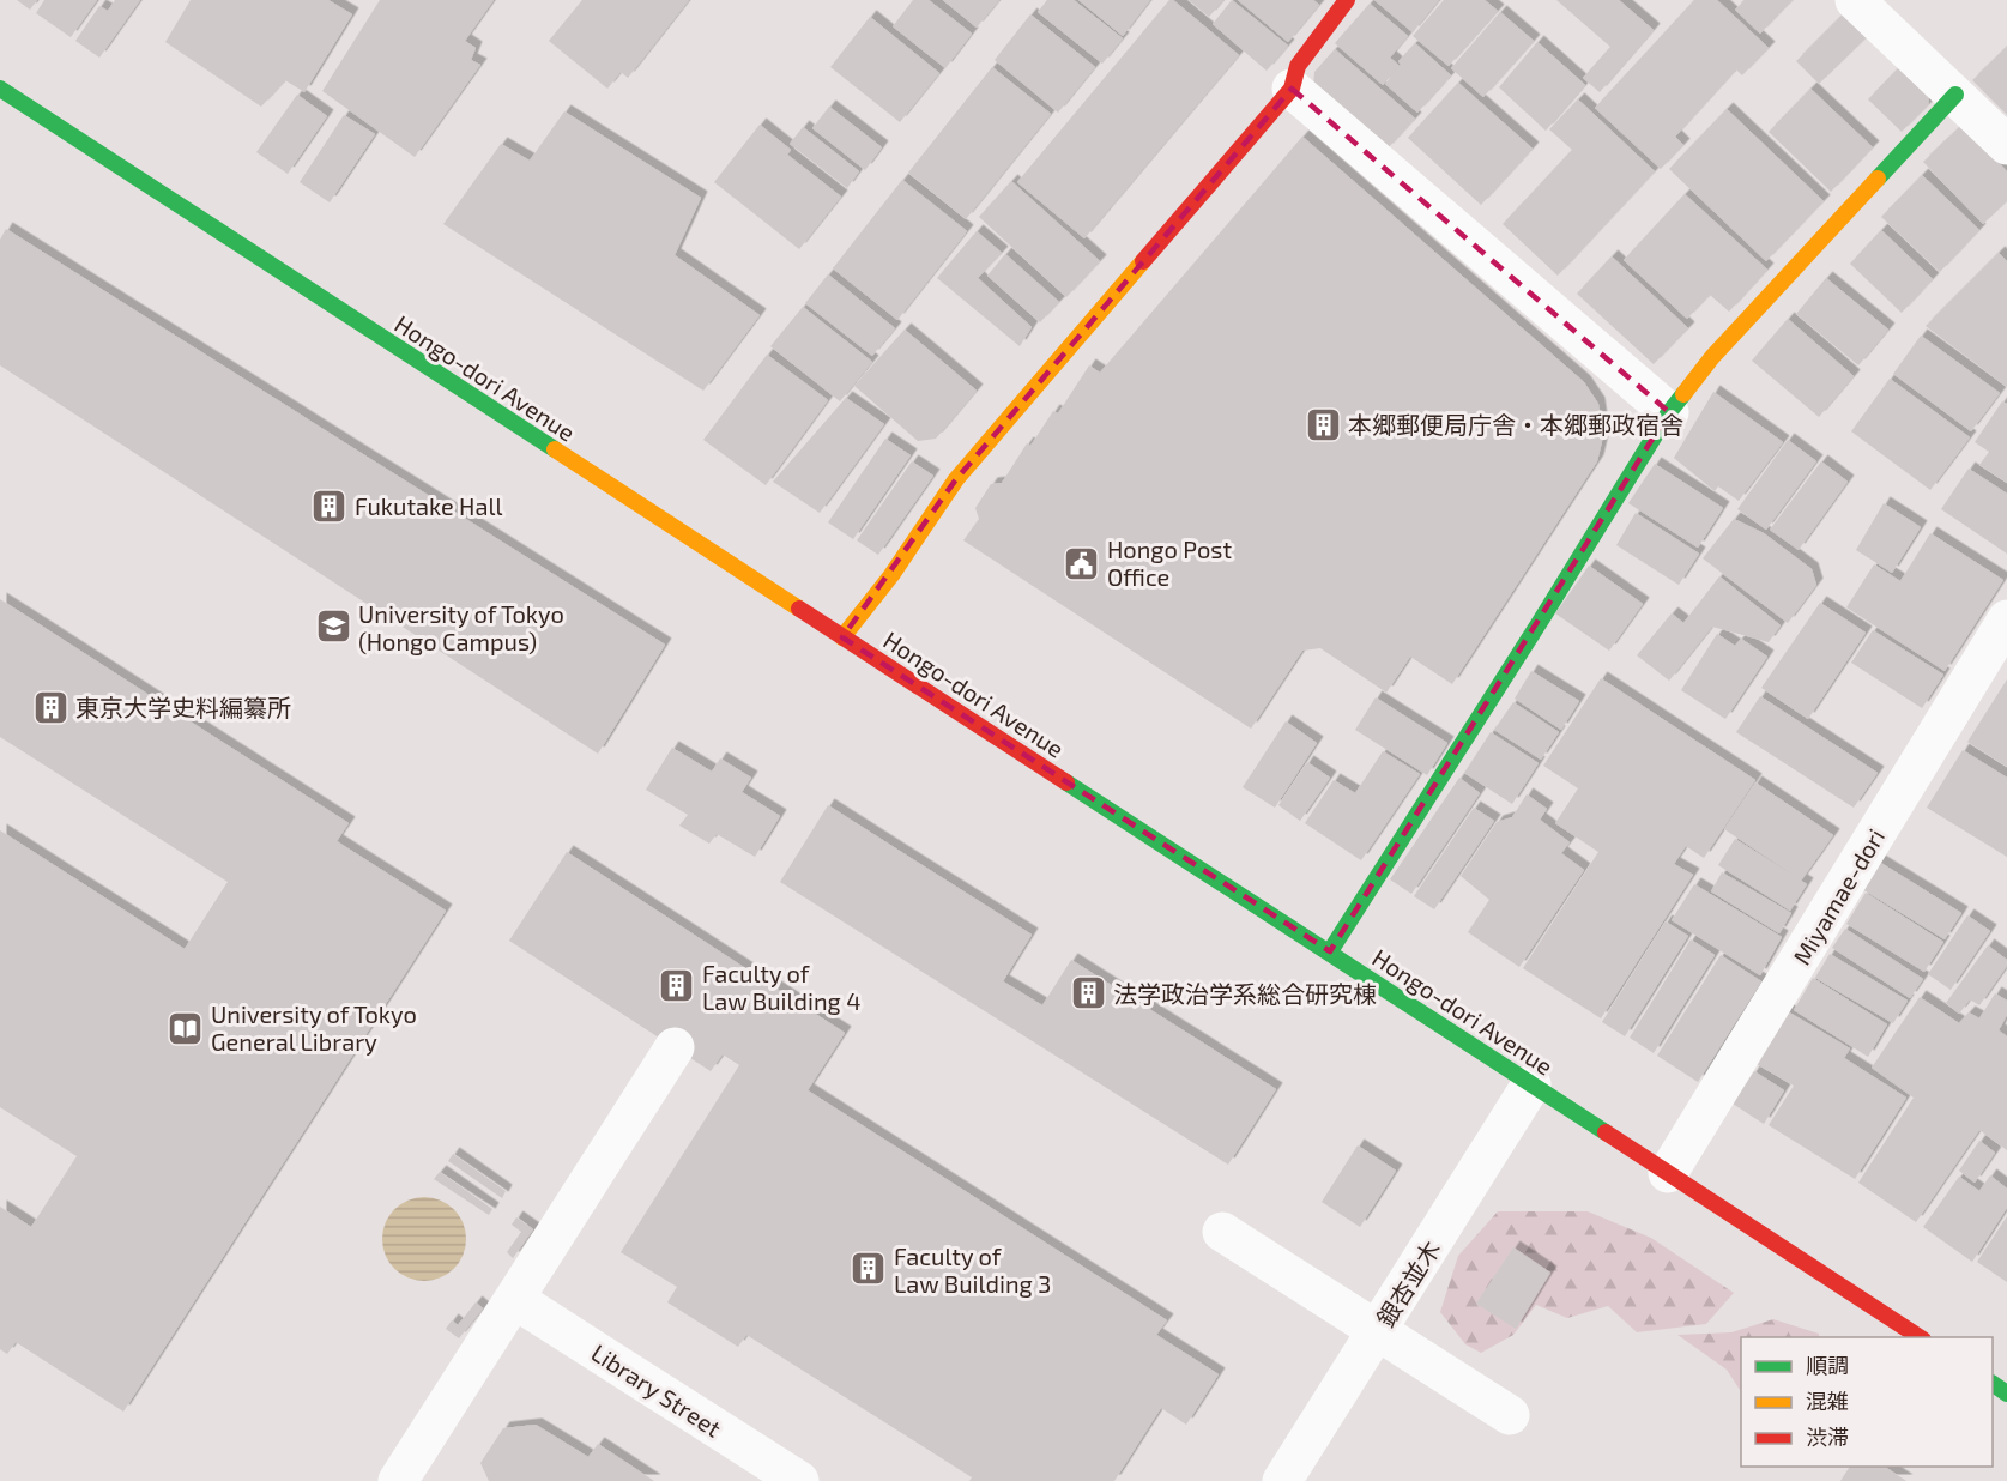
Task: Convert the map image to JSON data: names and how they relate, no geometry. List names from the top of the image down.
{
  "streets": {
    "main road": ["Hongo-dori Avenue"],
    "street": ["Miyamae-dori", "銀杏並木", "Library Street"]
  },
  "crossings": [
    ["Hongo-dori Avenue", "Miyamae-dori"],
    ["Hongo-dori Avenue", "銀杏並木"]
  ],
  "places": {
    "building": [
      "本郷郵便局庁舎・本郷郵政宿舎",
      "Fukutake Hall",
      "東京大学史料編纂所",
      "Faculty of Law Building 4",
      "法学政治学系総合研究棟",
      "Faculty of Law Building 3"
    ],
    "public building": ["Hongo Post Office"],
    "school or university": ["University of Tokyo (Hongo Campus)"],
    "library": ["University of Tokyo General Library"]
  },
  "legend": ["順調", "混雑", "渋滞"]
}
